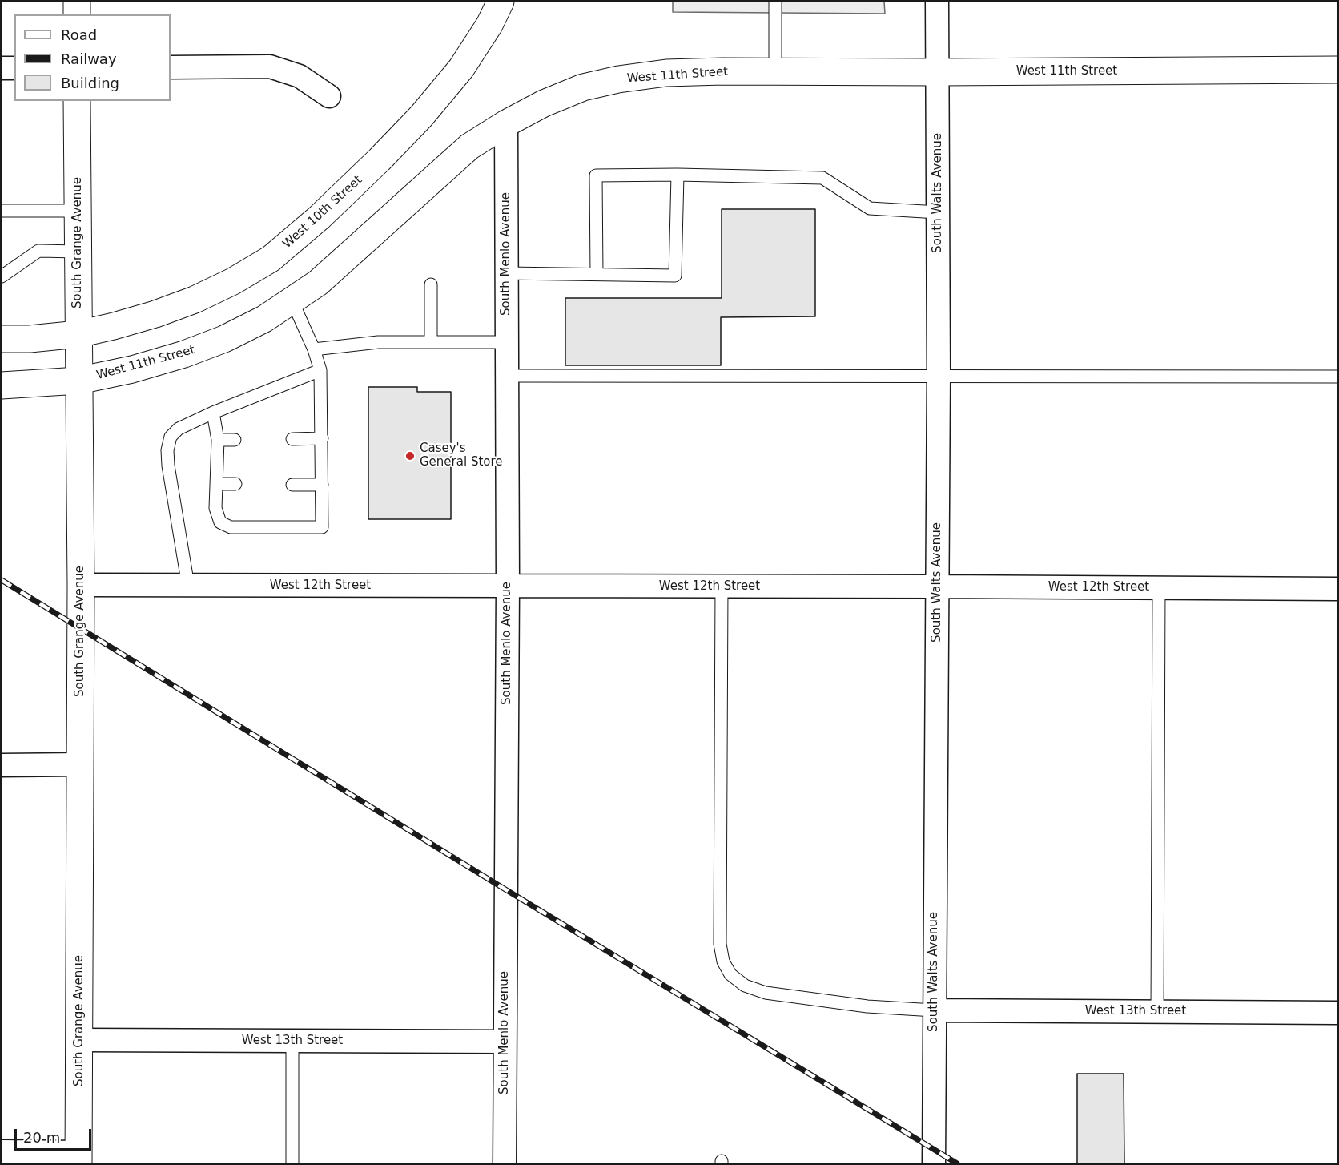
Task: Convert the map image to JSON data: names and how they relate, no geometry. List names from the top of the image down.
{
  "streets": {
    "main road": ["West 11th Street", "West 10th Street", "South Grange Avenue"],
    "street": [
      "South Walts Avenue",
      "South Menlo Avenue",
      "West 12th Street",
      "West 13th Street"
    ]
  },
  "crossings": [
    ["West 11th Street", "South Walts Avenue"],
    ["West 11th Street", "South Grange Avenue"],
    ["West 11th Street", "South Menlo Avenue"],
    ["South Walts Avenue", "West 12th Street"],
    ["South Walts Avenue", "West 13th Street"],
    ["West 10th Street", "South Grange Avenue"],
    ["South Grange Avenue", "West 12th Street"],
    ["South Grange Avenue", "West 13th Street"],
    ["South Menlo Avenue", "West 12th Street"],
    ["South Menlo Avenue", "West 13th Street"]
  ],
  "places": ["Casey's General Store"],
  "legend": ["Road", "Railway", "Building"],
  "scale_bar": "20 m"
}
